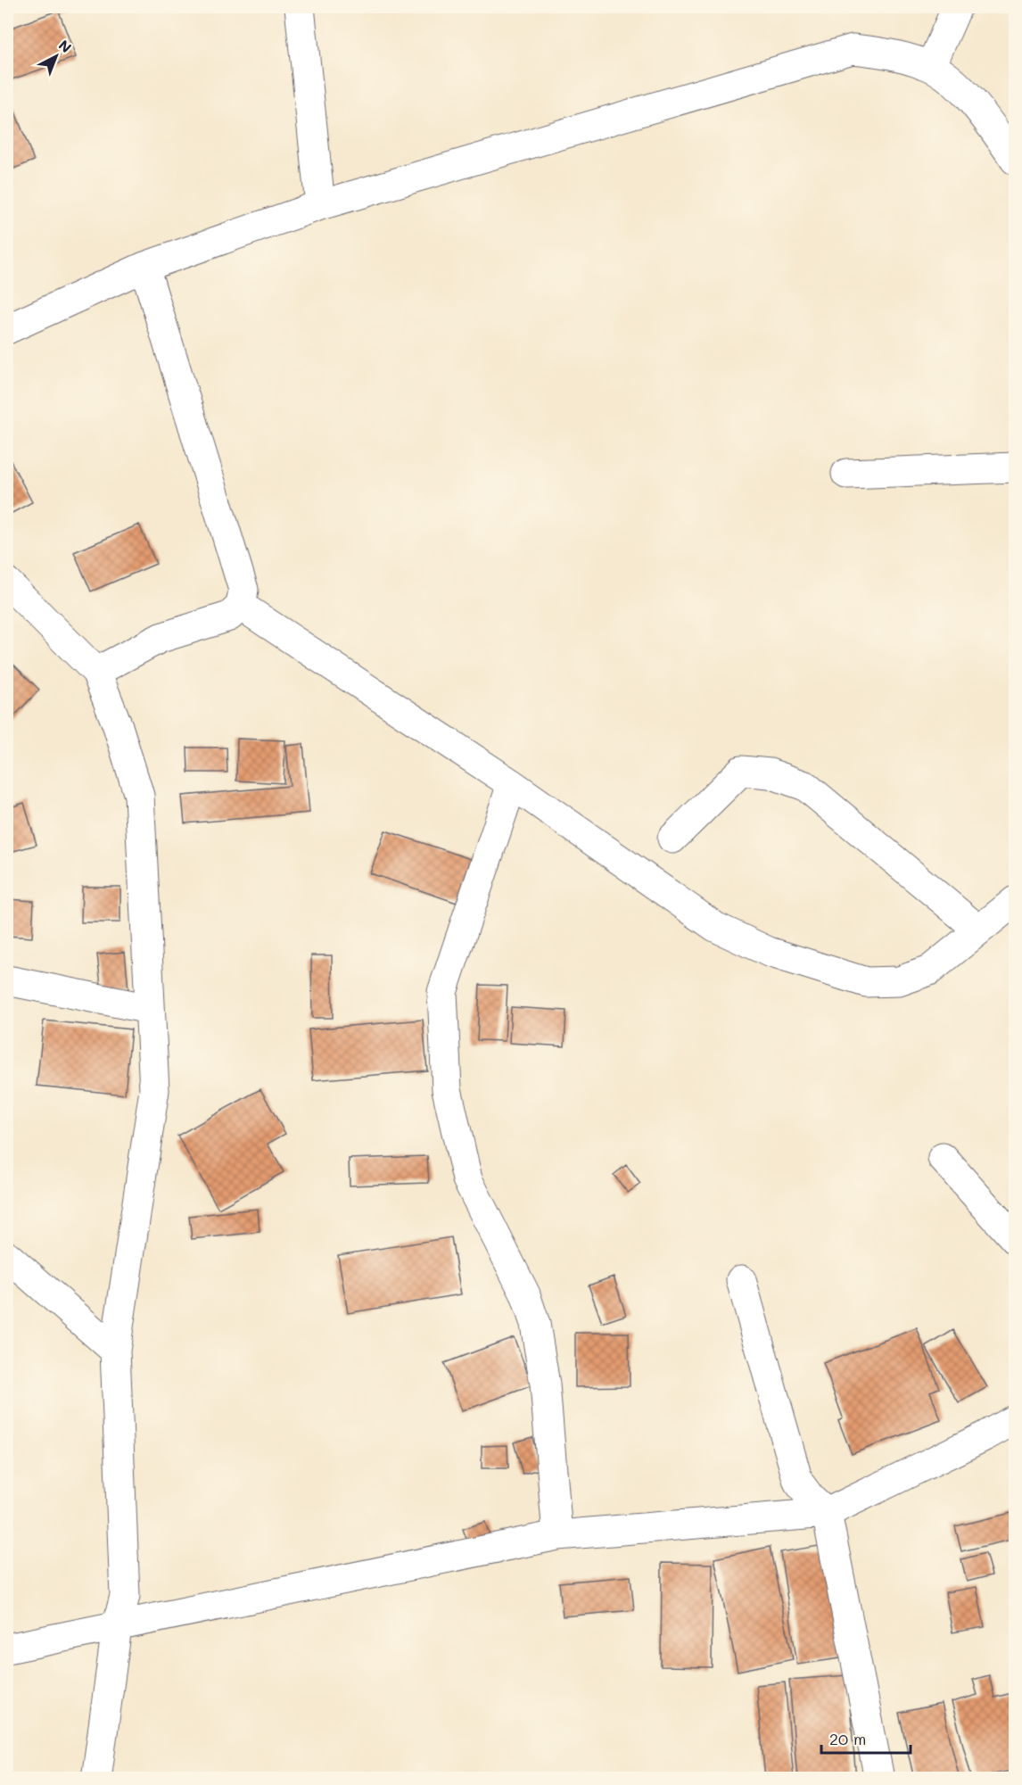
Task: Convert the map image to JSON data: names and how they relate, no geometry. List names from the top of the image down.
{
  "scale_bar": "20 m",
  "north": "top right"
}
